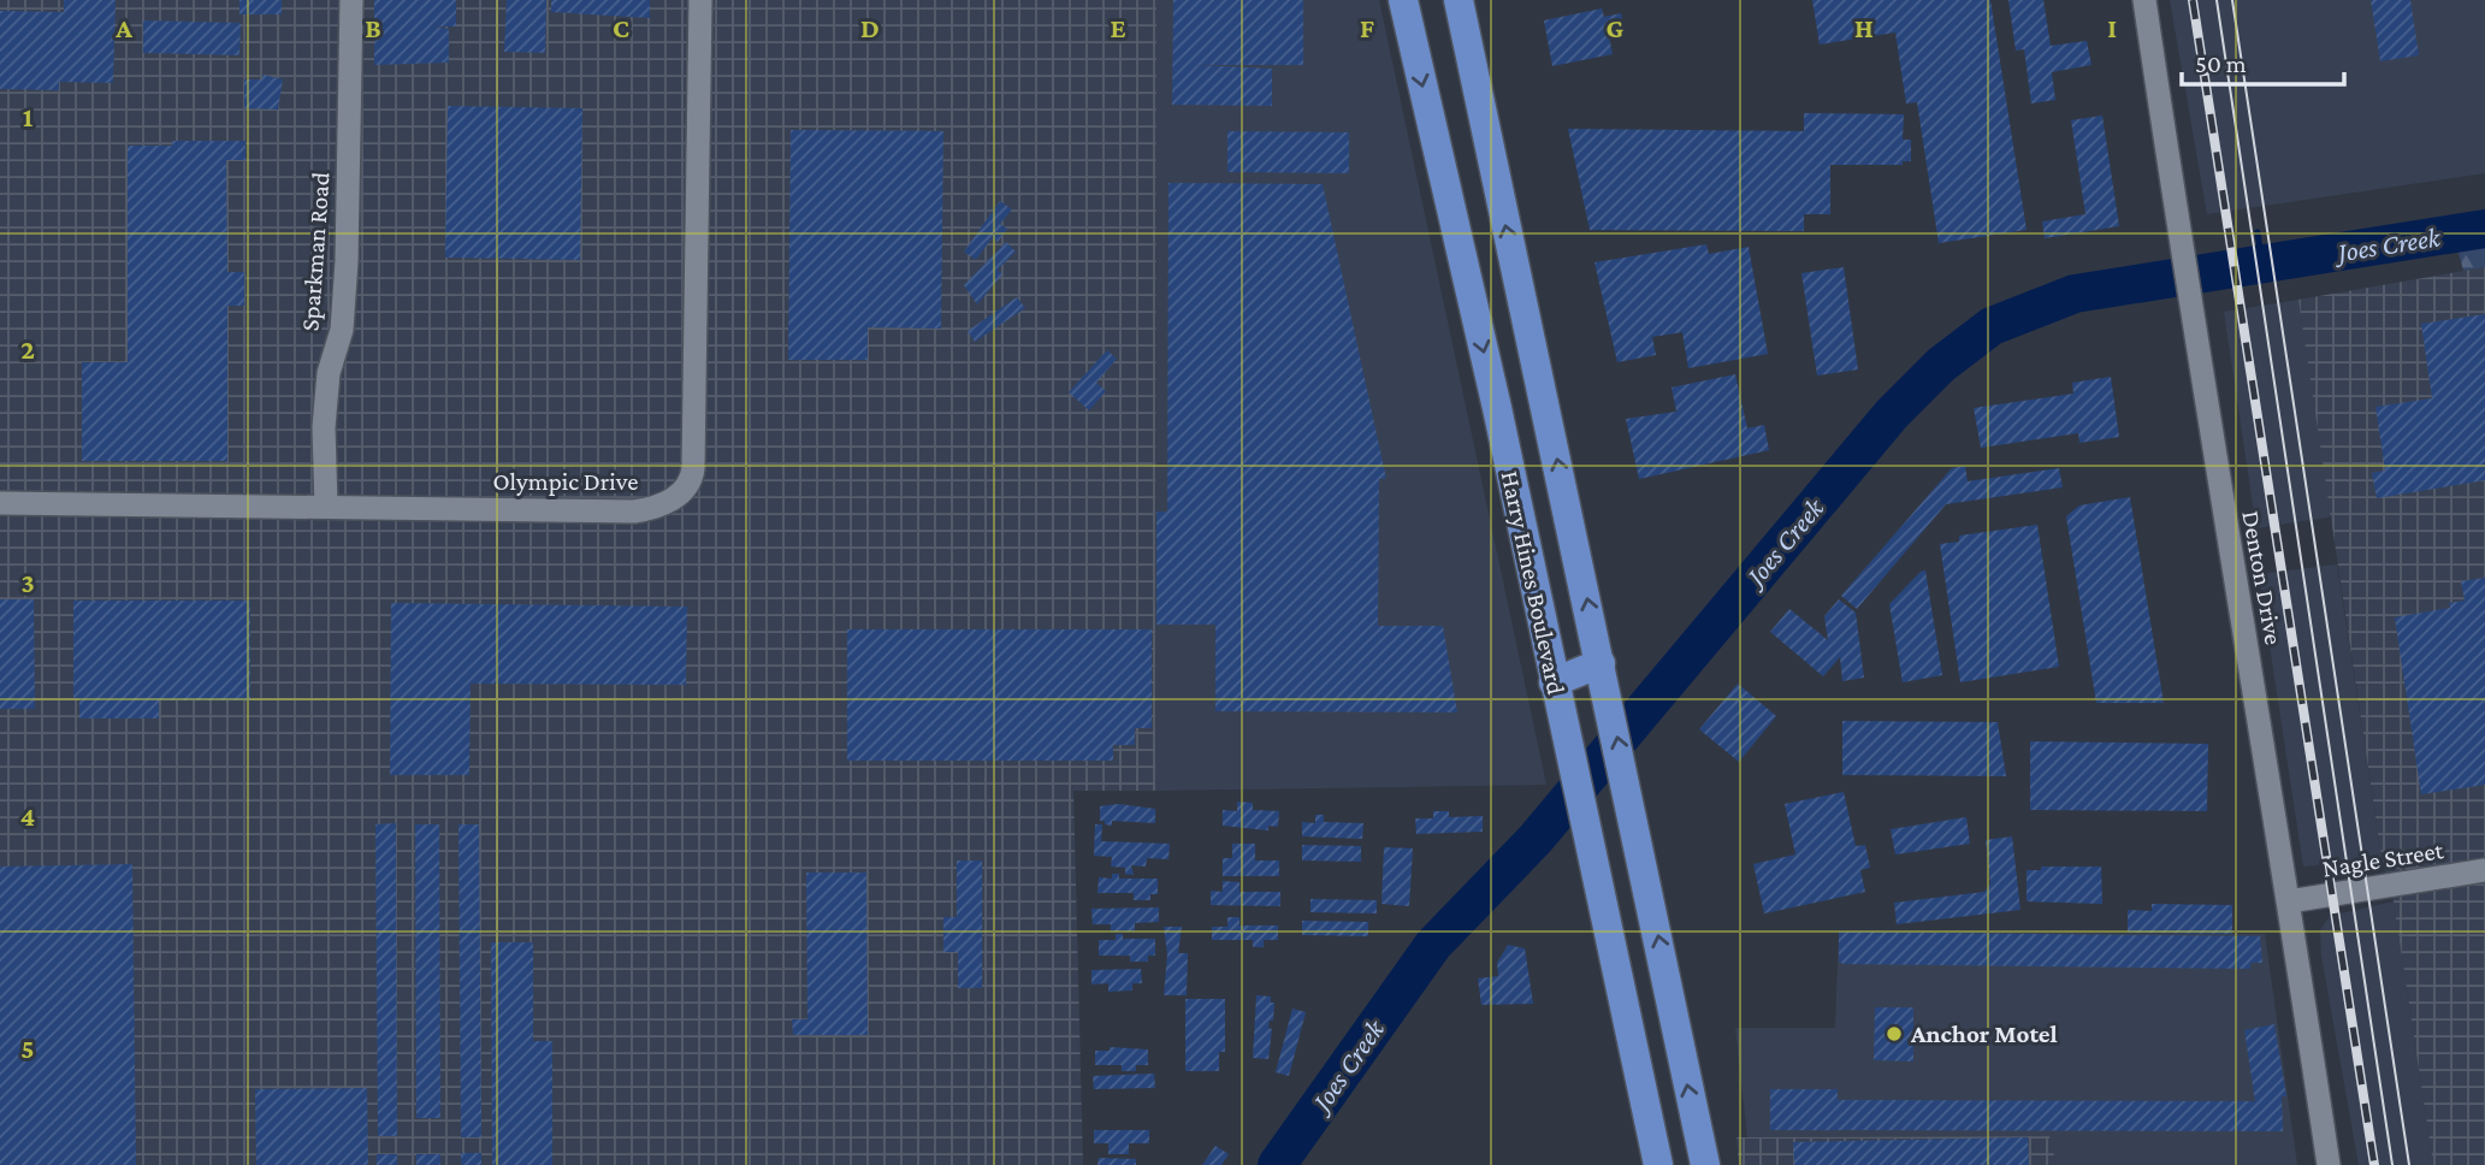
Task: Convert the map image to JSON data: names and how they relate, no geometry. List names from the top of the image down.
{
  "streets": {
    "main road": ["Harry Hines Boulevard"],
    "street": [
      "Sparkman Road",
      "Olympic Drive",
      "Denton Drive",
      "Nagle Street"
    ]
  },
  "crossings": [
    ["Sparkman Road", "Olympic Drive"],
    ["Denton Drive", "Nagle Street"]
  ],
  "water": ["Joes Creek"],
  "places": ["Anchor Motel"],
  "scale_bar": "50 m",
  "grid": {
    "columns": [
      "A",
      "B",
      "C",
      "D",
      "E",
      "F",
      "G",
      "H",
      "I"
    ],
    "rows": [
      "1",
      "2",
      "3",
      "4",
      "5"
    ]
  }
}
